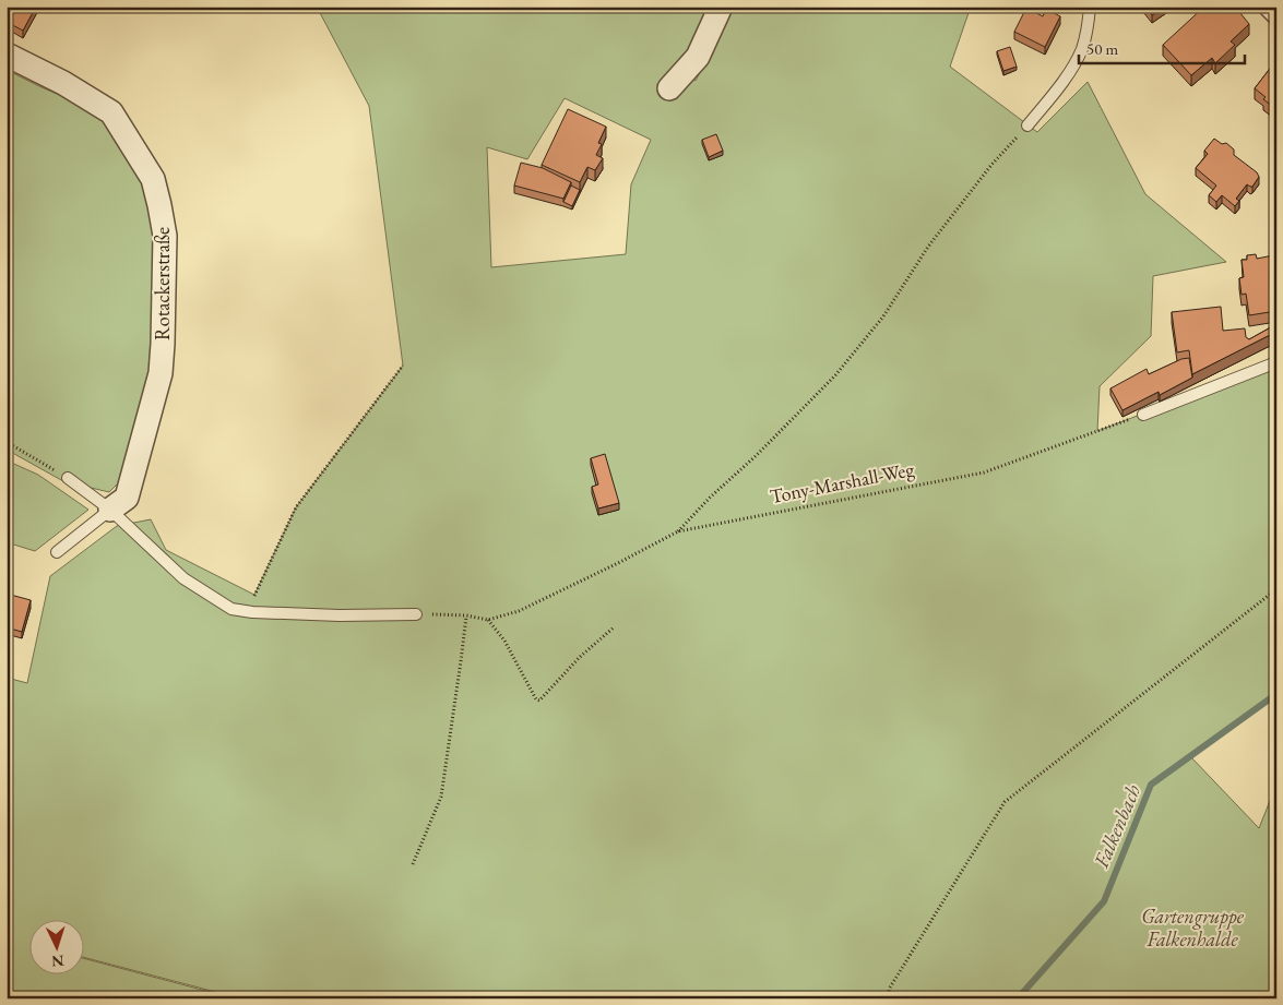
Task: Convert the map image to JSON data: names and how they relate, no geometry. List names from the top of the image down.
{
  "streets": {
    "street": ["Rotackerstraße"],
    "path": ["Tony-Marshall-Weg"]
  },
  "water": ["Falkenbach"],
  "parks": ["Gartengruppe Falkenhalde"],
  "scale_bar": "50 m",
  "north": "bottom"
}
